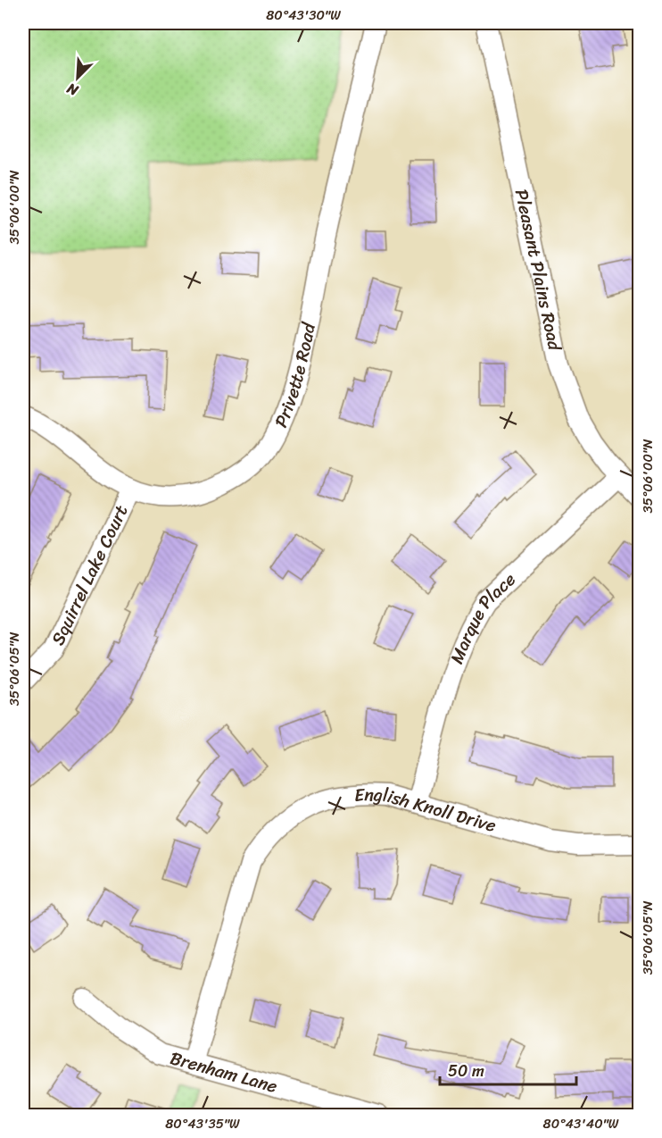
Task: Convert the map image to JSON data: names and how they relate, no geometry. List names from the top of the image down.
{
  "streets": {
    "street": [
      "Pleasant Plains Road",
      "Privette Road",
      "Squirrel Lake Court",
      "Marque Place",
      "English Knoll Drive",
      "Brenham Lane"
    ]
  },
  "crossings": [
    ["Pleasant Plains Road", "Marque Place"],
    ["Privette Road", "Squirrel Lake Court"],
    ["Marque Place", "English Knoll Drive"],
    ["English Knoll Drive", "Brenham Lane"]
  ],
  "scale_bar": "50 m",
  "north": "bottom left",
  "coordinates": [
    "80°43'30\"W",
    "35°06'00\"N",
    "35°06'05\"N",
    "80°43'35\"W",
    "80°43'40\"W"
  ]
}
